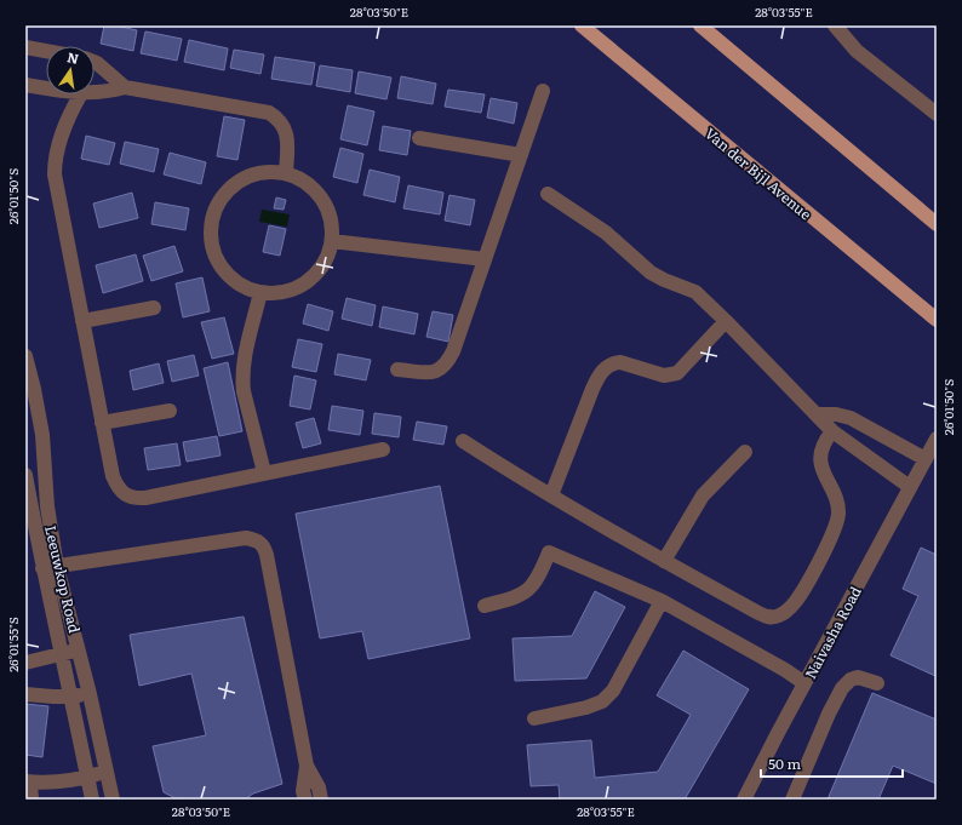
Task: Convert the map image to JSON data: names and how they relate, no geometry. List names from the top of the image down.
{
  "streets": {
    "main road": ["Van der Bijl Avenue"],
    "street": ["Leeuwkop Road", "Naivasha Road"]
  },
  "scale_bar": "50 m",
  "north": "top",
  "coordinates": [
    "28°03'50\"E",
    "28°03'55\"E",
    "26°01'50\"S",
    "26°01'55\"S"
  ]
}
